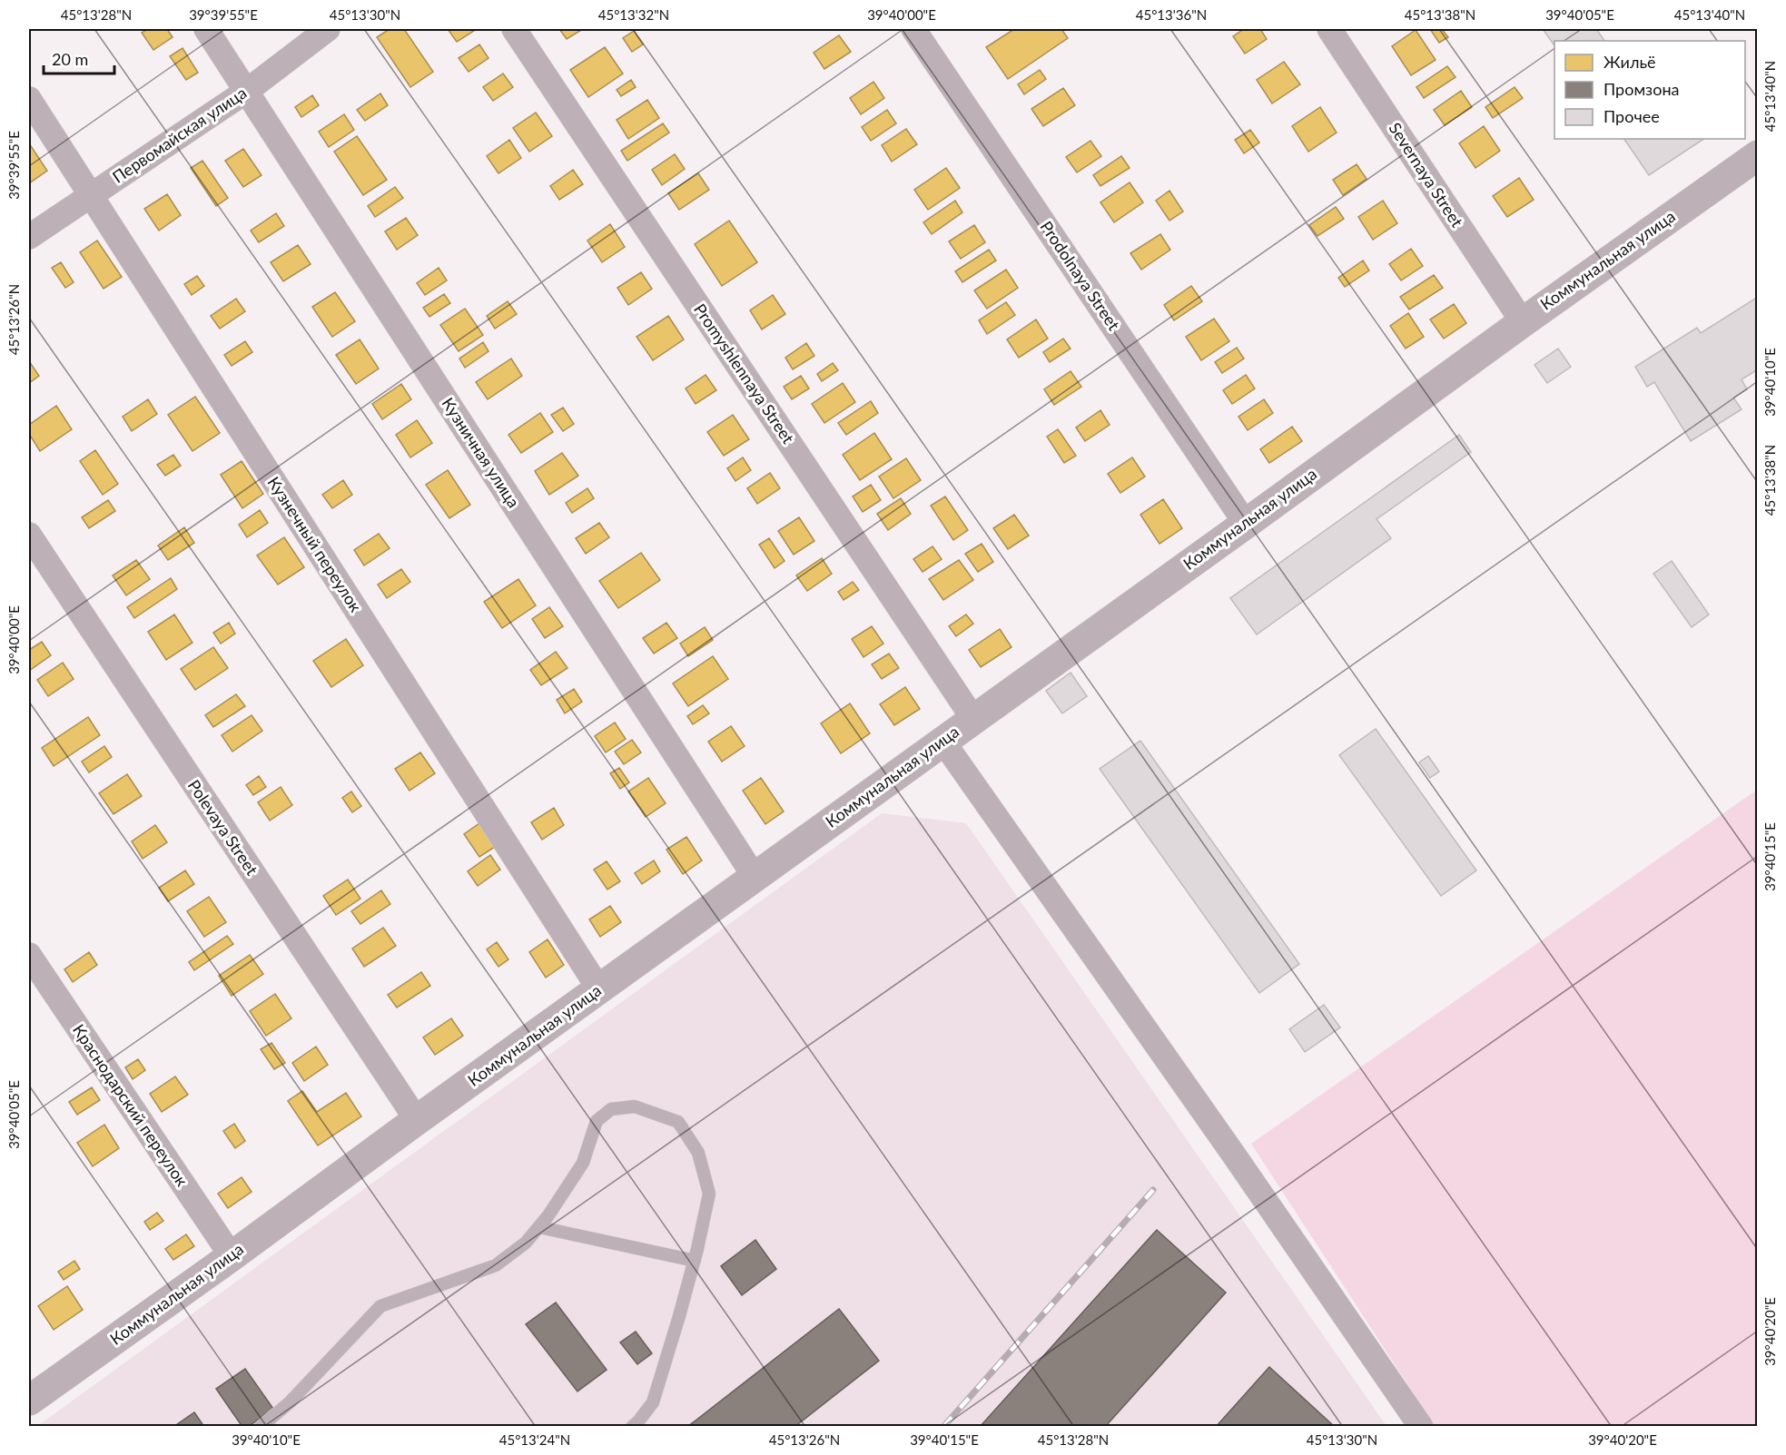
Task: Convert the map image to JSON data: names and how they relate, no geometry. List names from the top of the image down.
{
  "streets": {
    "street": [
      "Первомайская улица",
      "Severnaya Street",
      "Коммунальная улица",
      "Prodolnaya Street",
      "Promyshlennaya Street",
      "Кузничная улица",
      "Кузнечный переулок",
      "Polevaya Street",
      "Краснодарский переулок"
    ]
  },
  "crossings": [
    ["Первомайская улица", "Кузничная улица"],
    ["Первомайская улица", "Кузнечный переулок"],
    ["Severnaya Street", "Коммунальная улица"],
    ["Коммунальная улица", "Prodolnaya Street"],
    ["Коммунальная улица", "Promyshlennaya Street"],
    ["Коммунальная улица", "Кузничная улица"],
    ["Коммунальная улица", "Кузнечный переулок"],
    ["Коммунальная улица", "Polevaya Street"],
    ["Коммунальная улица", "Краснодарский переулок"]
  ],
  "legend": ["Жильё", "Промзона", "Прочее"],
  "scale_bar": "20 m",
  "coordinates": [
    "45°13'28\"N",
    "39°39'55\"E",
    "45°13'30\"N",
    "45°13'32\"N",
    "39°40'00\"E",
    "45°13'36\"N",
    "45°13'38\"N",
    "39°40'05\"E",
    "45°13'40\"N",
    "45°13'26\"N",
    "39°40'10\"E",
    "39°40'15\"E",
    "39°40'20\"E",
    "45°13'24\"N"
  ]
}
